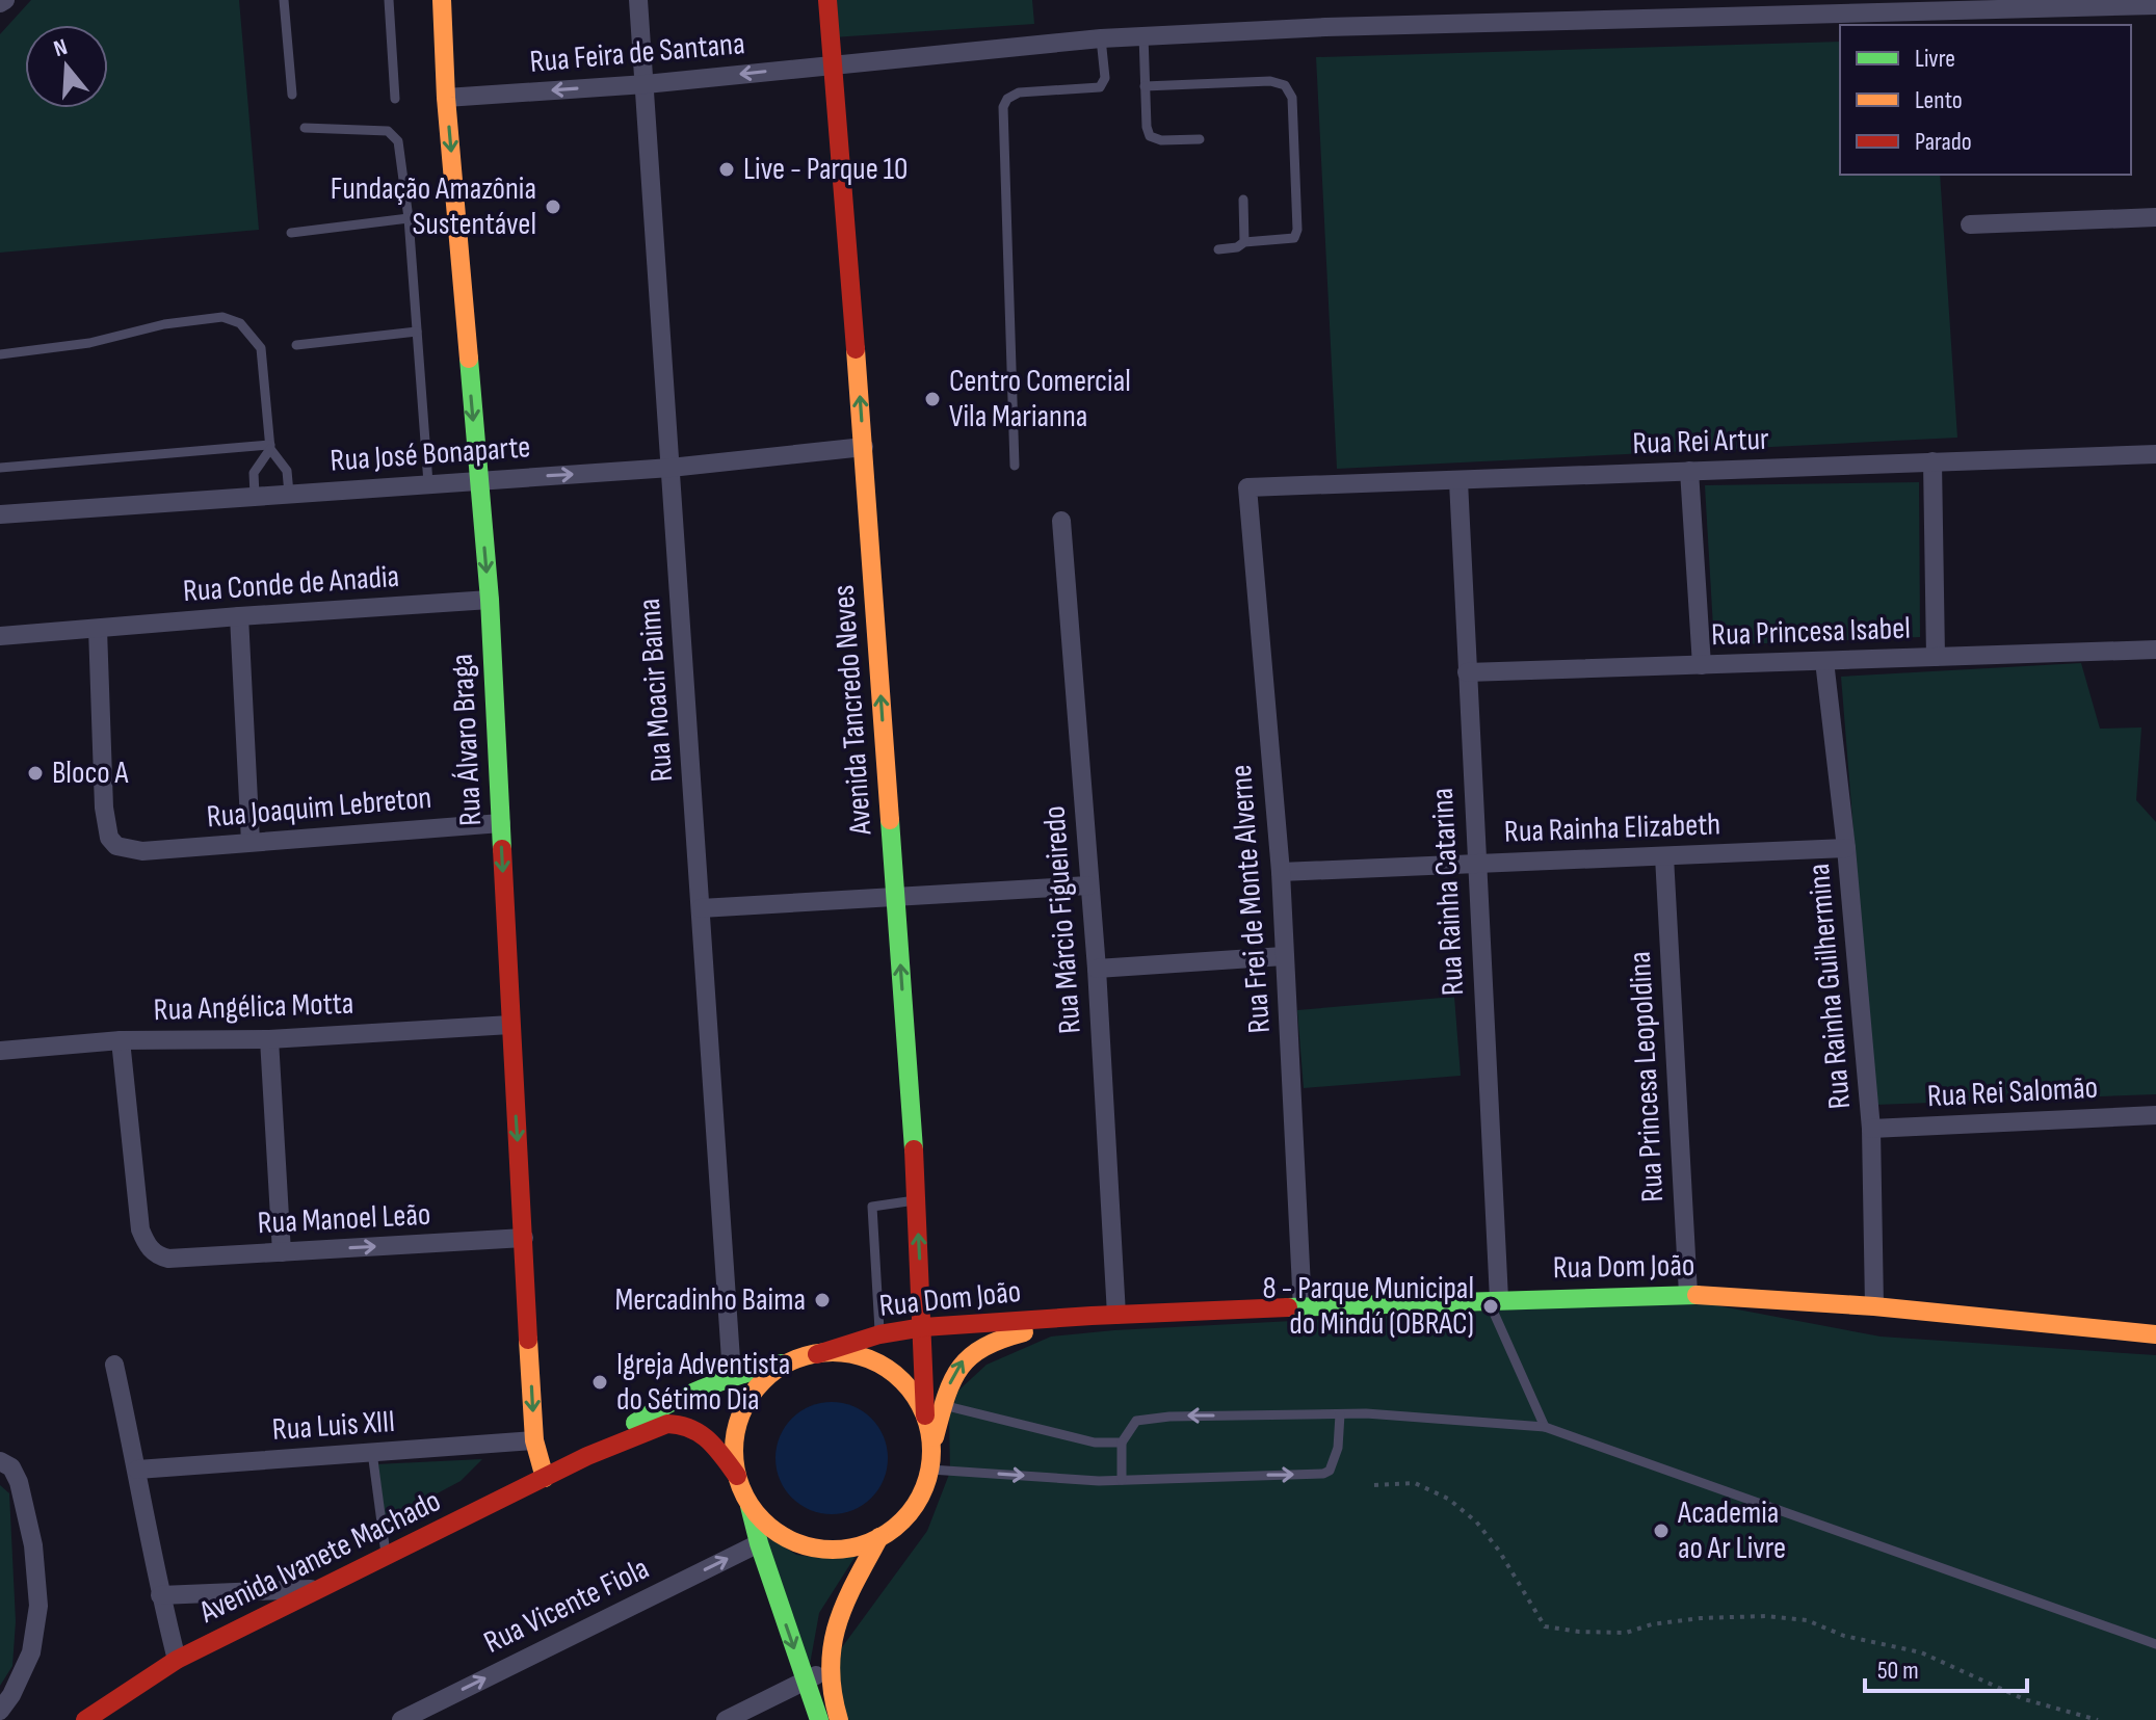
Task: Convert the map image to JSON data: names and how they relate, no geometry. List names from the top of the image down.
{
  "streets": {
    "main road": [
      "Avenida Tancredo Neves",
      "Rua Álvaro Braga",
      "Rua Dom João",
      "Avenida Ivanete Machado"
    ],
    "street": [
      "Rua Feira de Santana",
      "Rua Rei Artur",
      "Rua José Bonaparte",
      "Rua Conde de Anadia",
      "Rua Princesa Isabel",
      "Rua Moacir Baima",
      "Rua Joaquim Lebreton",
      "Rua Rainha Elizabeth",
      "Rua Rainha Catarina",
      "Rua Frei de Monte Alverne",
      "Rua Márcio Figueiredo",
      "Rua Rainha Guilhermina",
      "Rua Angélica Motta",
      "Rua Princesa Leopoldina",
      "Rua Rei Salomão",
      "Rua Manoel Leão",
      "Rua Luis XIII",
      "Rua Vicente Fiola"
    ]
  },
  "crossings": [
    ["Rua Feira de Santana", "Rua Moacir Baima"],
    ["Rua Feira de Santana", "Avenida Tancredo Neves"],
    ["Rua Feira de Santana", "Rua Álvaro Braga"],
    ["Rua Rei Artur", "Rua Rainha Catarina"],
    ["Rua Rei Artur", "Rua Frei de Monte Alverne"],
    ["Rua José Bonaparte", "Rua Moacir Baima"],
    ["Rua José Bonaparte", "Avenida Tancredo Neves"],
    ["Rua José Bonaparte", "Rua Álvaro Braga"],
    ["Rua Conde de Anadia", "Rua Álvaro Braga"],
    ["Rua Conde de Anadia", "Rua Joaquim Lebreton"],
    ["Rua Princesa Isabel", "Rua Rainha Catarina"],
    ["Rua Princesa Isabel", "Rua Rainha Guilhermina"],
    ["Rua Moacir Baima", "Avenida Ivanete Machado"],
    ["Avenida Tancredo Neves", "Rua Dom João"],
    ["Avenida Tancredo Neves", "Avenida Ivanete Machado"],
    ["Rua Álvaro Braga", "Rua Joaquim Lebreton"],
    ["Rua Álvaro Braga", "Rua Angélica Motta"],
    ["Rua Álvaro Braga", "Rua Manoel Leão"],
    ["Rua Álvaro Braga", "Rua Luis XIII"],
    ["Rua Álvaro Braga", "Avenida Ivanete Machado"],
    ["Rua Rainha Elizabeth", "Rua Rainha Catarina"],
    ["Rua Rainha Elizabeth", "Rua Frei de Monte Alverne"],
    ["Rua Rainha Elizabeth", "Rua Rainha Guilhermina"],
    ["Rua Rainha Elizabeth", "Rua Princesa Leopoldina"],
    ["Rua Rainha Catarina", "Rua Dom João"],
    ["Rua Frei de Monte Alverne", "Rua Dom João"],
    ["Rua Márcio Figueiredo", "Rua Dom João"],
    ["Rua Rainha Guilhermina", "Rua Rei Salomão"],
    ["Rua Rainha Guilhermina", "Rua Dom João"],
    ["Rua Angélica Motta", "Rua Manoel Leão"],
    ["Rua Princesa Leopoldina", "Rua Dom João"],
    ["Rua Dom João", "Avenida Ivanete Machado"]
  ],
  "one_way": [
    "Avenida Tancredo Neves",
    "Rua Álvaro Braga",
    "Rua Manoel Leão",
    "Rua Vicente Fiola"
  ],
  "places": [
    "Live - Parque 10",
    "Fundação Amazônia Sustentável",
    "Centro Comercial Vila Marianna",
    "Bloco A",
    "Mercadinho Baima",
    "8 - Parque Municipal do Mindú (OBRAC)",
    "Igreja Adventista do Sétimo Dia",
    "Academia ao Ar Livre"
  ],
  "legend": ["Livre", "Lento", "Parado"],
  "scale_bar": "50 m",
  "north": "top"
}
